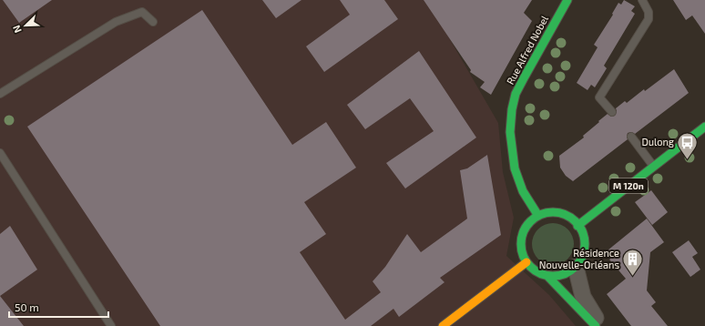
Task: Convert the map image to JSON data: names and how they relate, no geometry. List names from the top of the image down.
{
  "streets": {
    "main road": ["Rue Alfred Nobel", "M 120n"]
  },
  "crossings": [
    ["Rue Alfred Nobel", "M 120n"]
  ],
  "places": {
    "bus stop": ["Dulong"],
    "building": ["Résidence Nouvelle-Orléans"]
  },
  "scale_bar": "50 m",
  "north": "bottom left"
}
